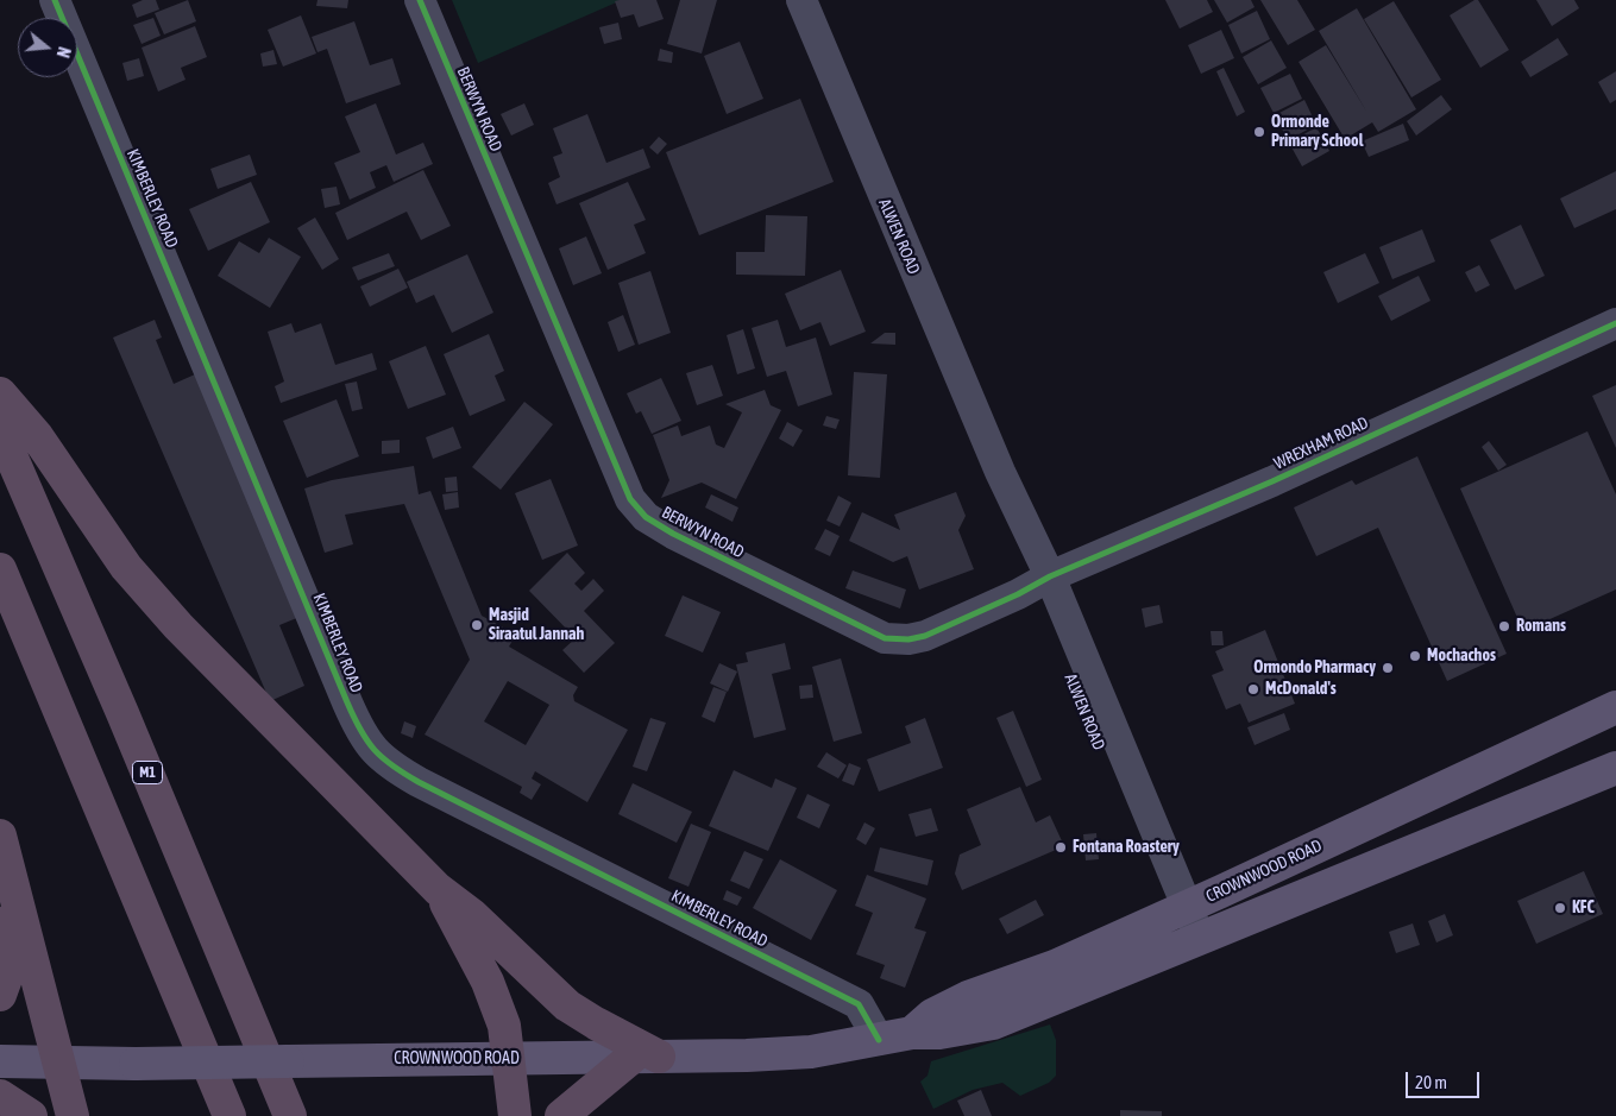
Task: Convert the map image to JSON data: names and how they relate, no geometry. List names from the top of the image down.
{
  "streets": {
    "highway": ["M1"],
    "main road": ["CROWNWOOD ROAD"],
    "street": [
      "BERWYN ROAD",
      "KIMBERLEY ROAD",
      "ALWEN ROAD",
      "WREXHAM ROAD"
    ]
  },
  "crossings": [
    ["BERWYN ROAD", "ALWEN ROAD"],
    ["BERWYN ROAD", "WREXHAM ROAD"],
    ["KIMBERLEY ROAD", "CROWNWOOD ROAD"],
    ["ALWEN ROAD", "WREXHAM ROAD"],
    ["ALWEN ROAD", "CROWNWOOD ROAD"]
  ],
  "places": [
    "Ormonde Primary School",
    "Masjid Siraatul Jannah",
    "Romans",
    "Mochachos",
    "Ormondo Pharmacy",
    "McDonald's",
    "Fontana Roastery",
    "KFC"
  ],
  "scale_bar": "20 m",
  "north": "right"
}
